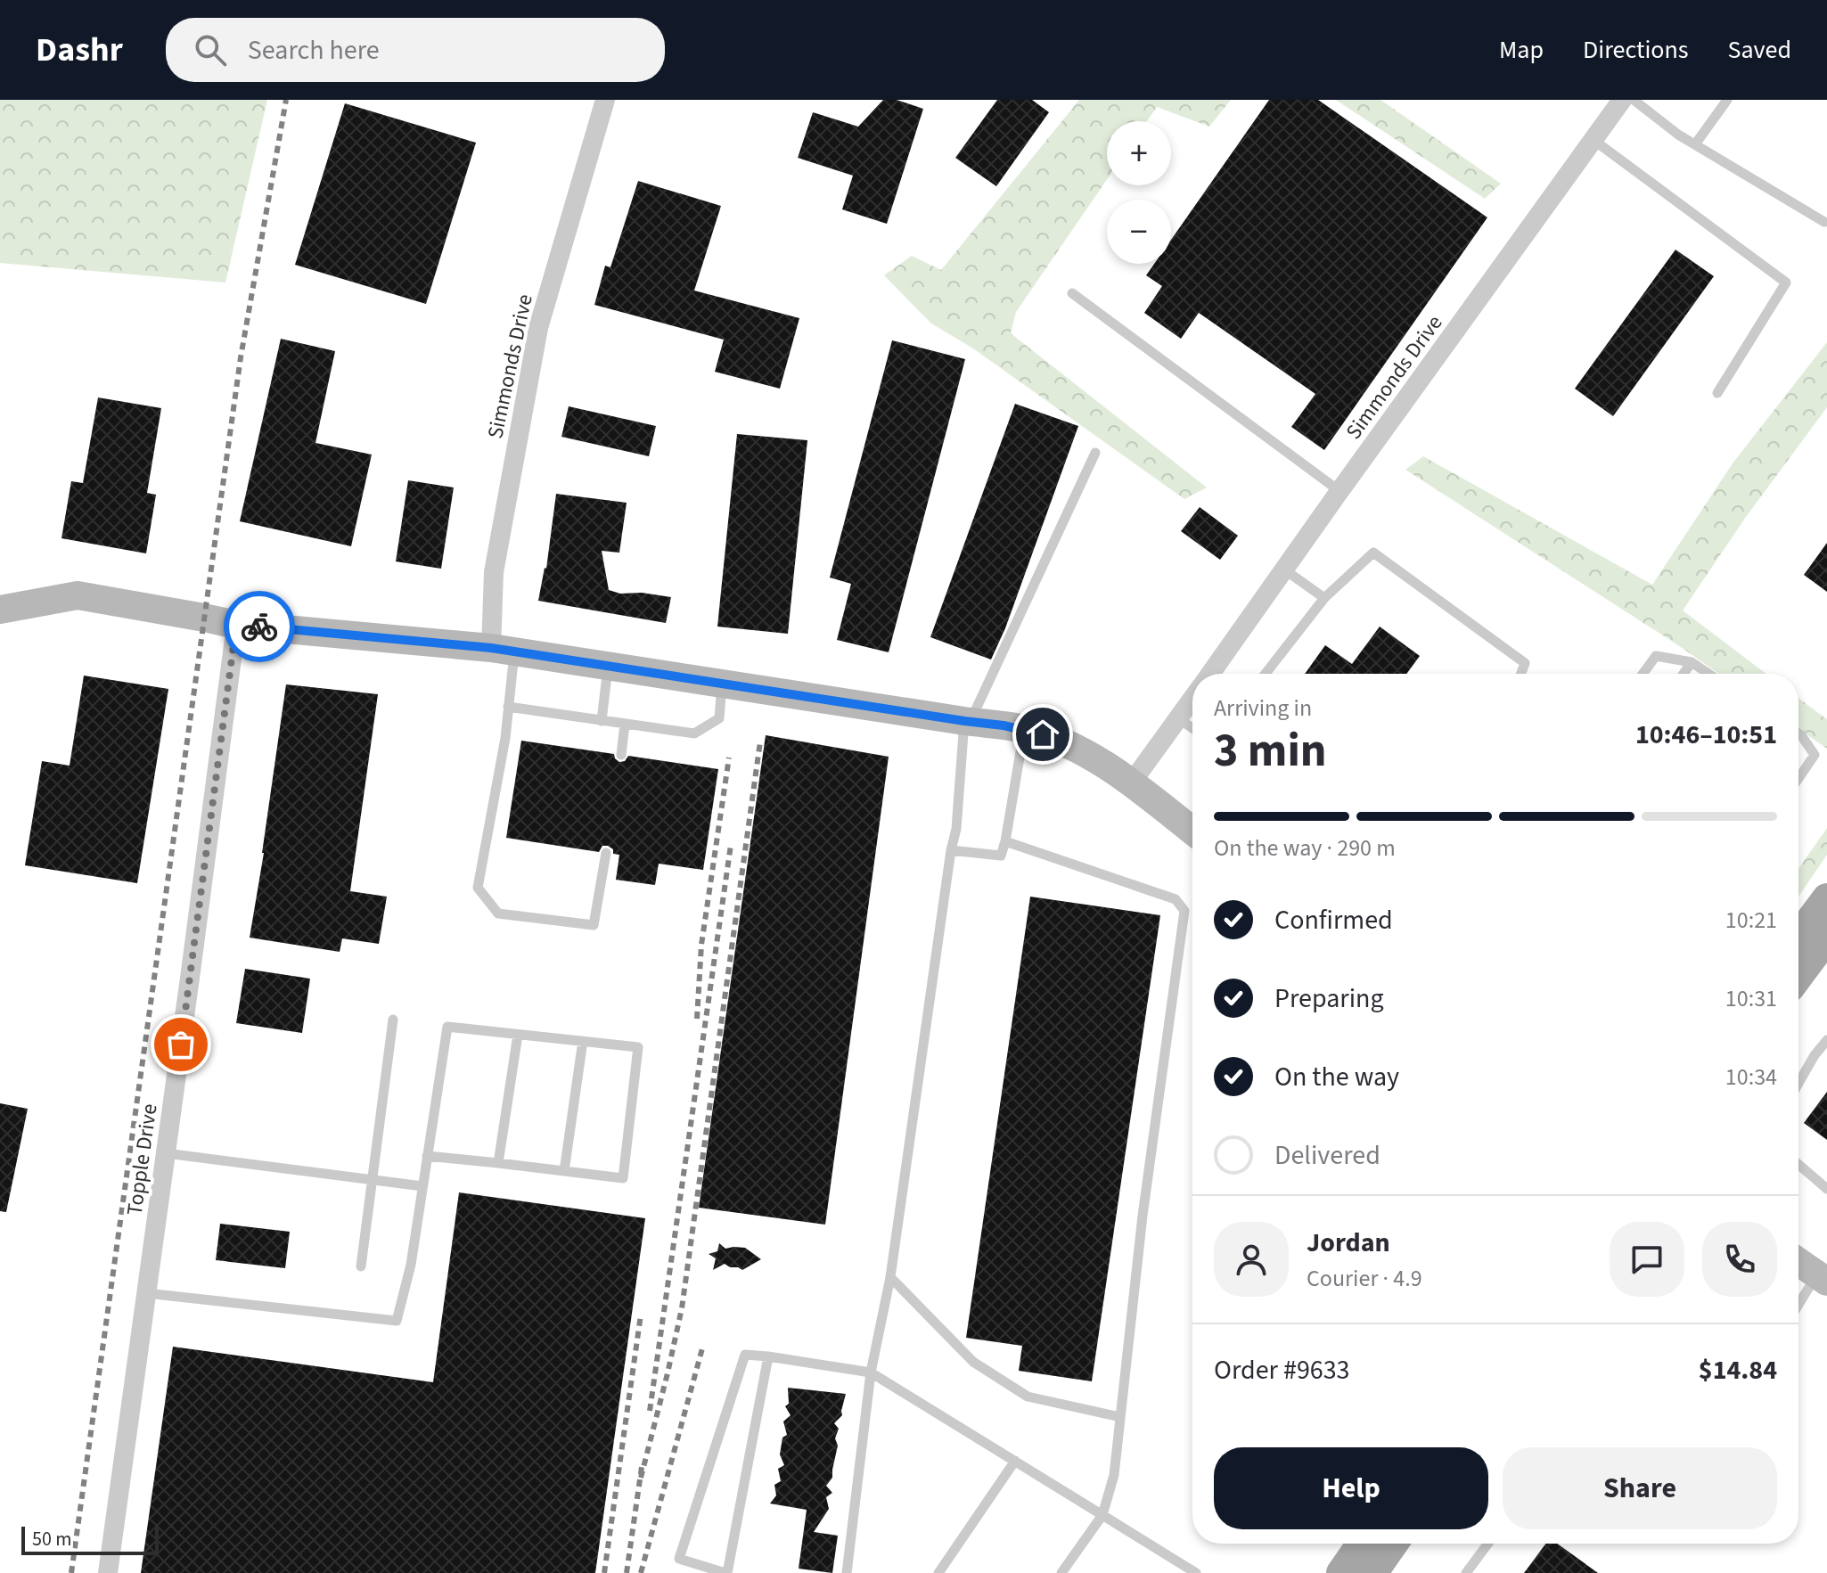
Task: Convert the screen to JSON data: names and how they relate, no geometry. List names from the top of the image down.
{
  "streets": {
    "street": ["Simmonds Drive", "Topple Drive"]
  },
  "scale_bar": "50 m",
  "page": {
    "header": "Dashr",
    "search": "Search here",
    "nav": ["Map", "Directions", "Saved"],
    "map_buttons": ["+", "−"],
    "heading": ["3 min", "Arriving in", "10:46–10:51"],
    "panel": [
      "Jordan",
      "Courier · 4.9",
      "Order #9633",
      "$14.84"
    ],
    "bar": "On the way · 290 m",
    "list": [
      ["Confirmed", "10:21"],
      ["Preparing", "10:31"],
      ["On the way", "10:34"],
      "Delivered"
    ],
    "buttons": ["Help", "Share"],
    "scale": "50 m"
  }
}
